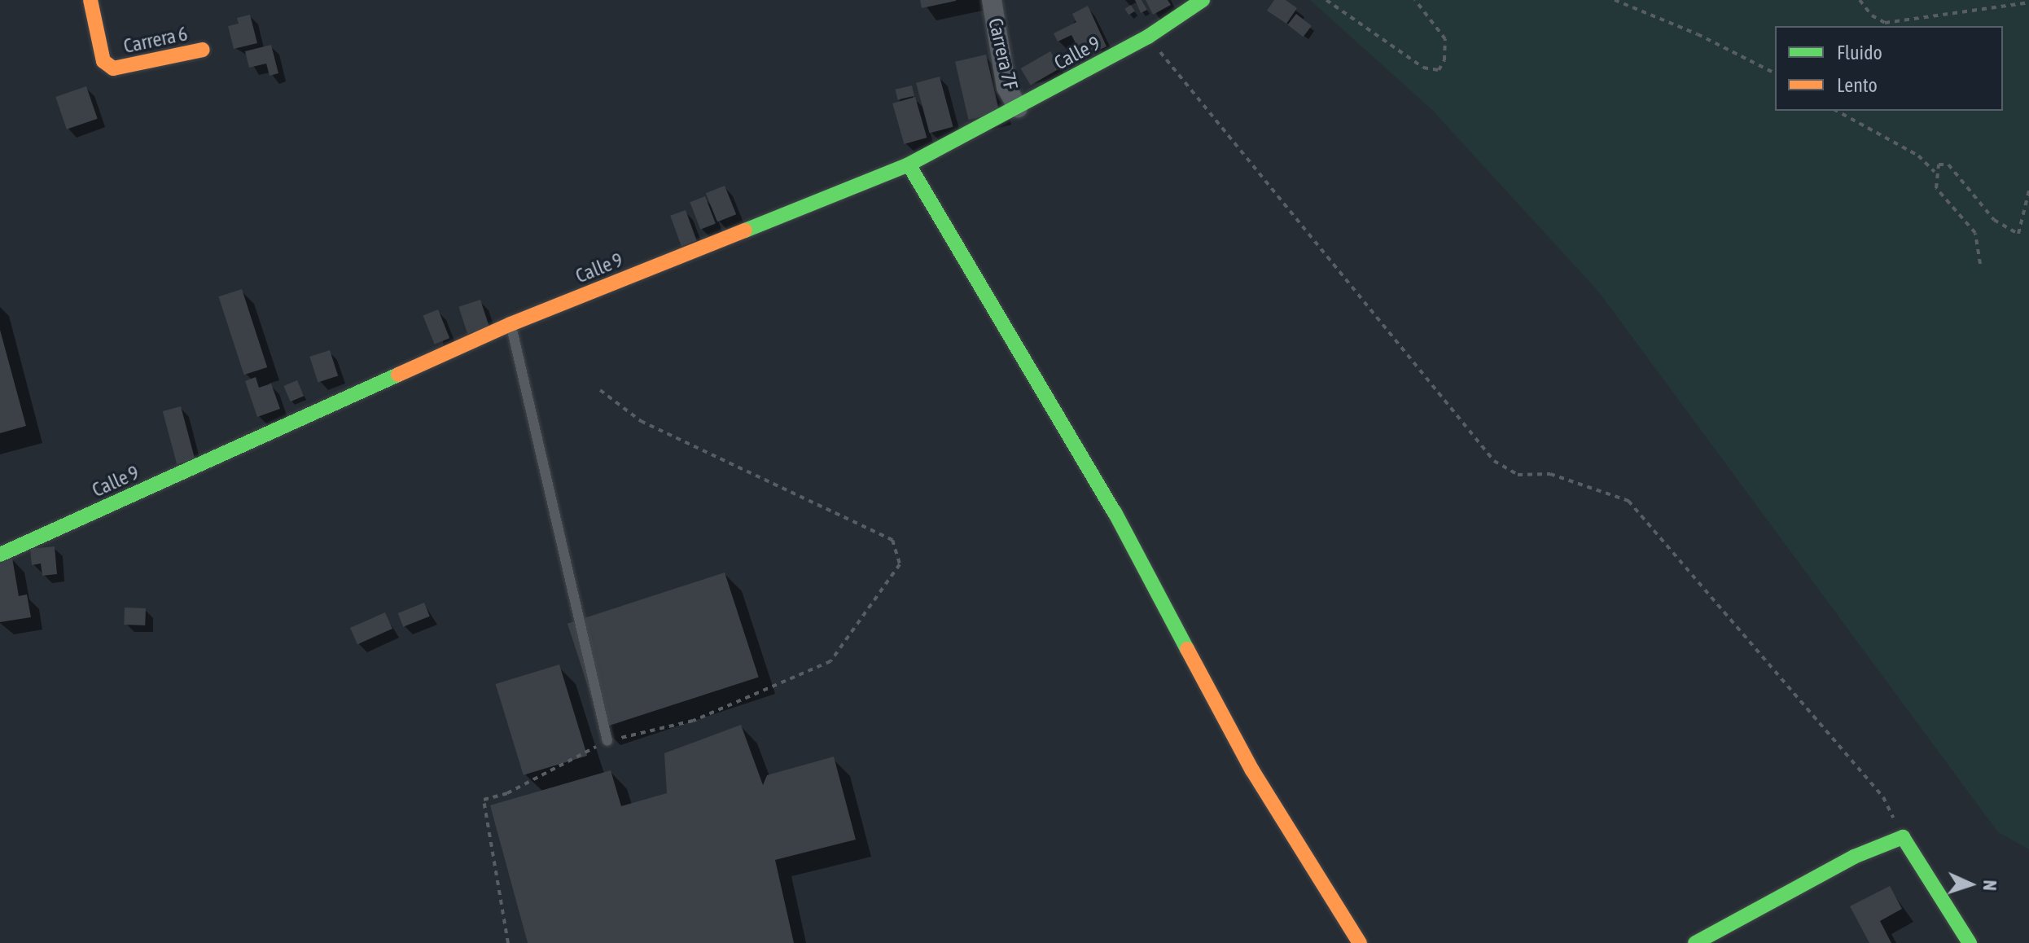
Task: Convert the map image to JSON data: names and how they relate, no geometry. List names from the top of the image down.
{
  "streets": {
    "street": ["Carrera 6", "Calle 9", "Carrera 7F"]
  },
  "crossings": [
    ["Calle 9", "Carrera 7F"]
  ],
  "legend": ["Fluido", "Lento"],
  "north": "right"
}
